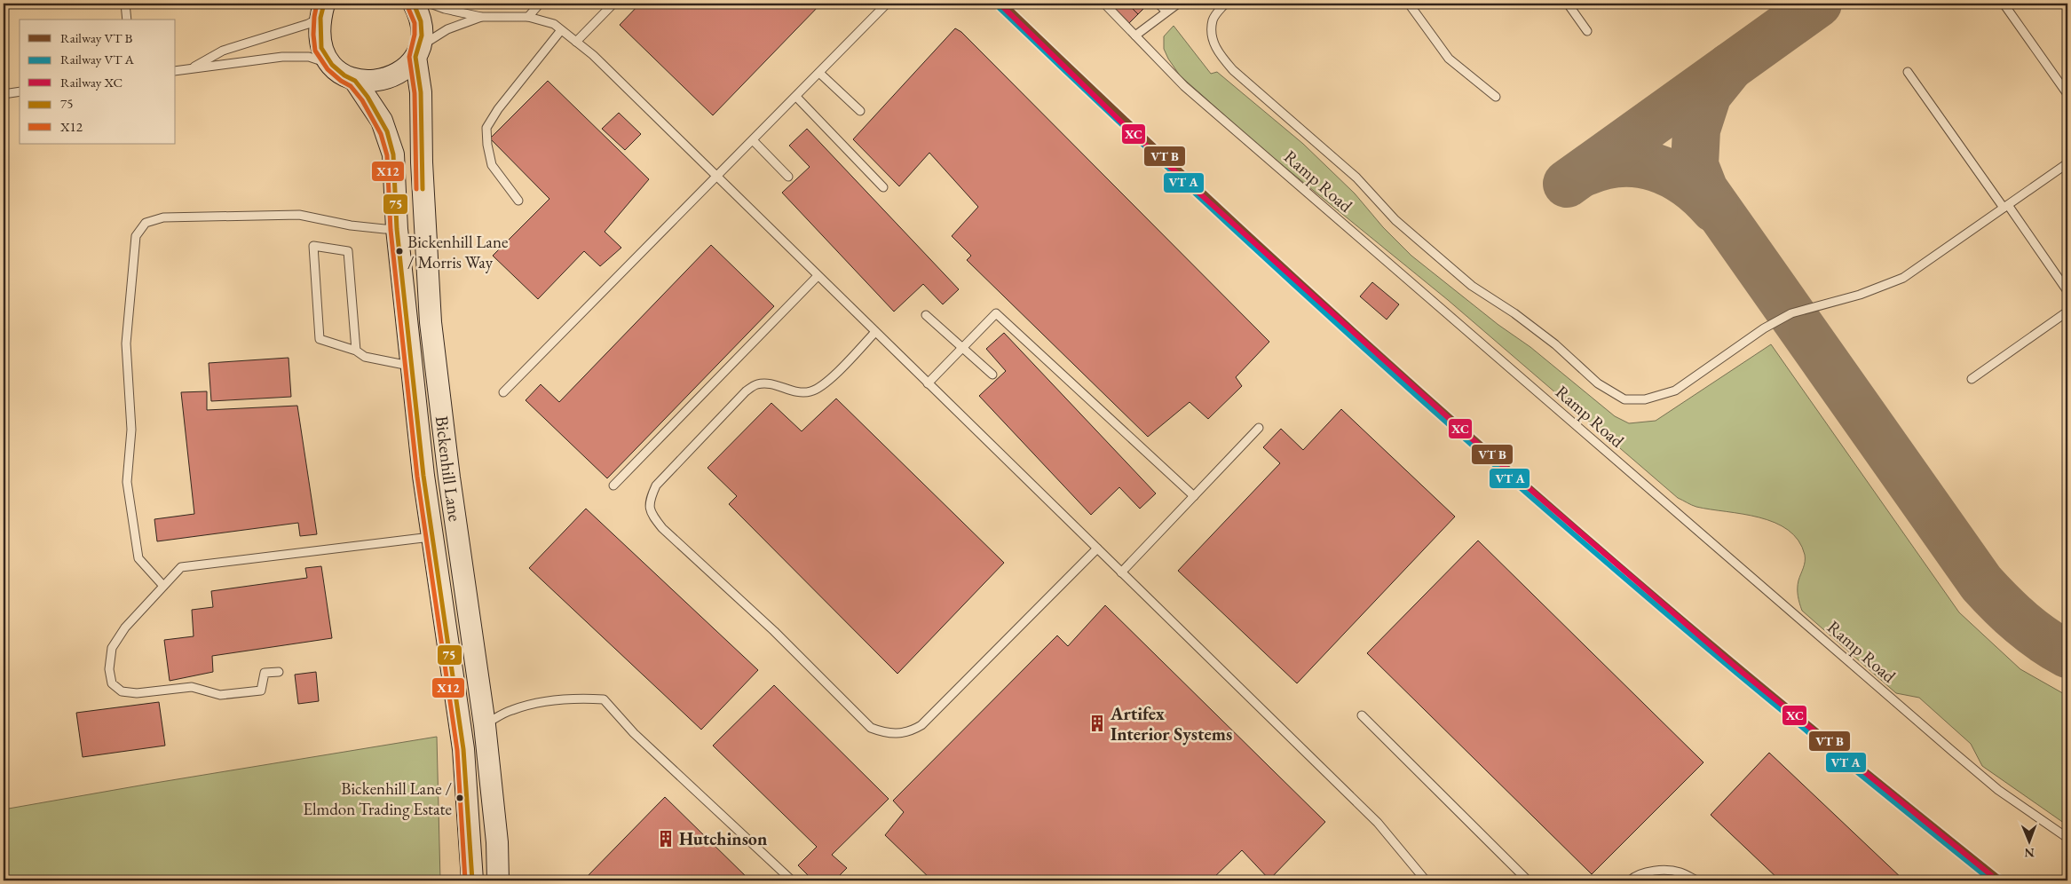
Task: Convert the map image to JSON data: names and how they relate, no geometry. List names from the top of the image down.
{
  "streets": {
    "main road": ["Bickenhill Lane"],
    "lane": ["Ramp Road"]
  },
  "places": {
    "other": ["Bickenhill Lane / Morris Way", "Bickenhill Lane / Elmdon Trading Estate"],
    "building": ["Artifex Interior Systems", "Hutchinson"]
  },
  "lines": ["rail line XC", "transit line 75", "transit line X12"],
  "legend": [
    "Railway VT B",
    "Railway VT A",
    "Railway XC",
    "75",
    "X12"
  ],
  "north": "bottom"
}
